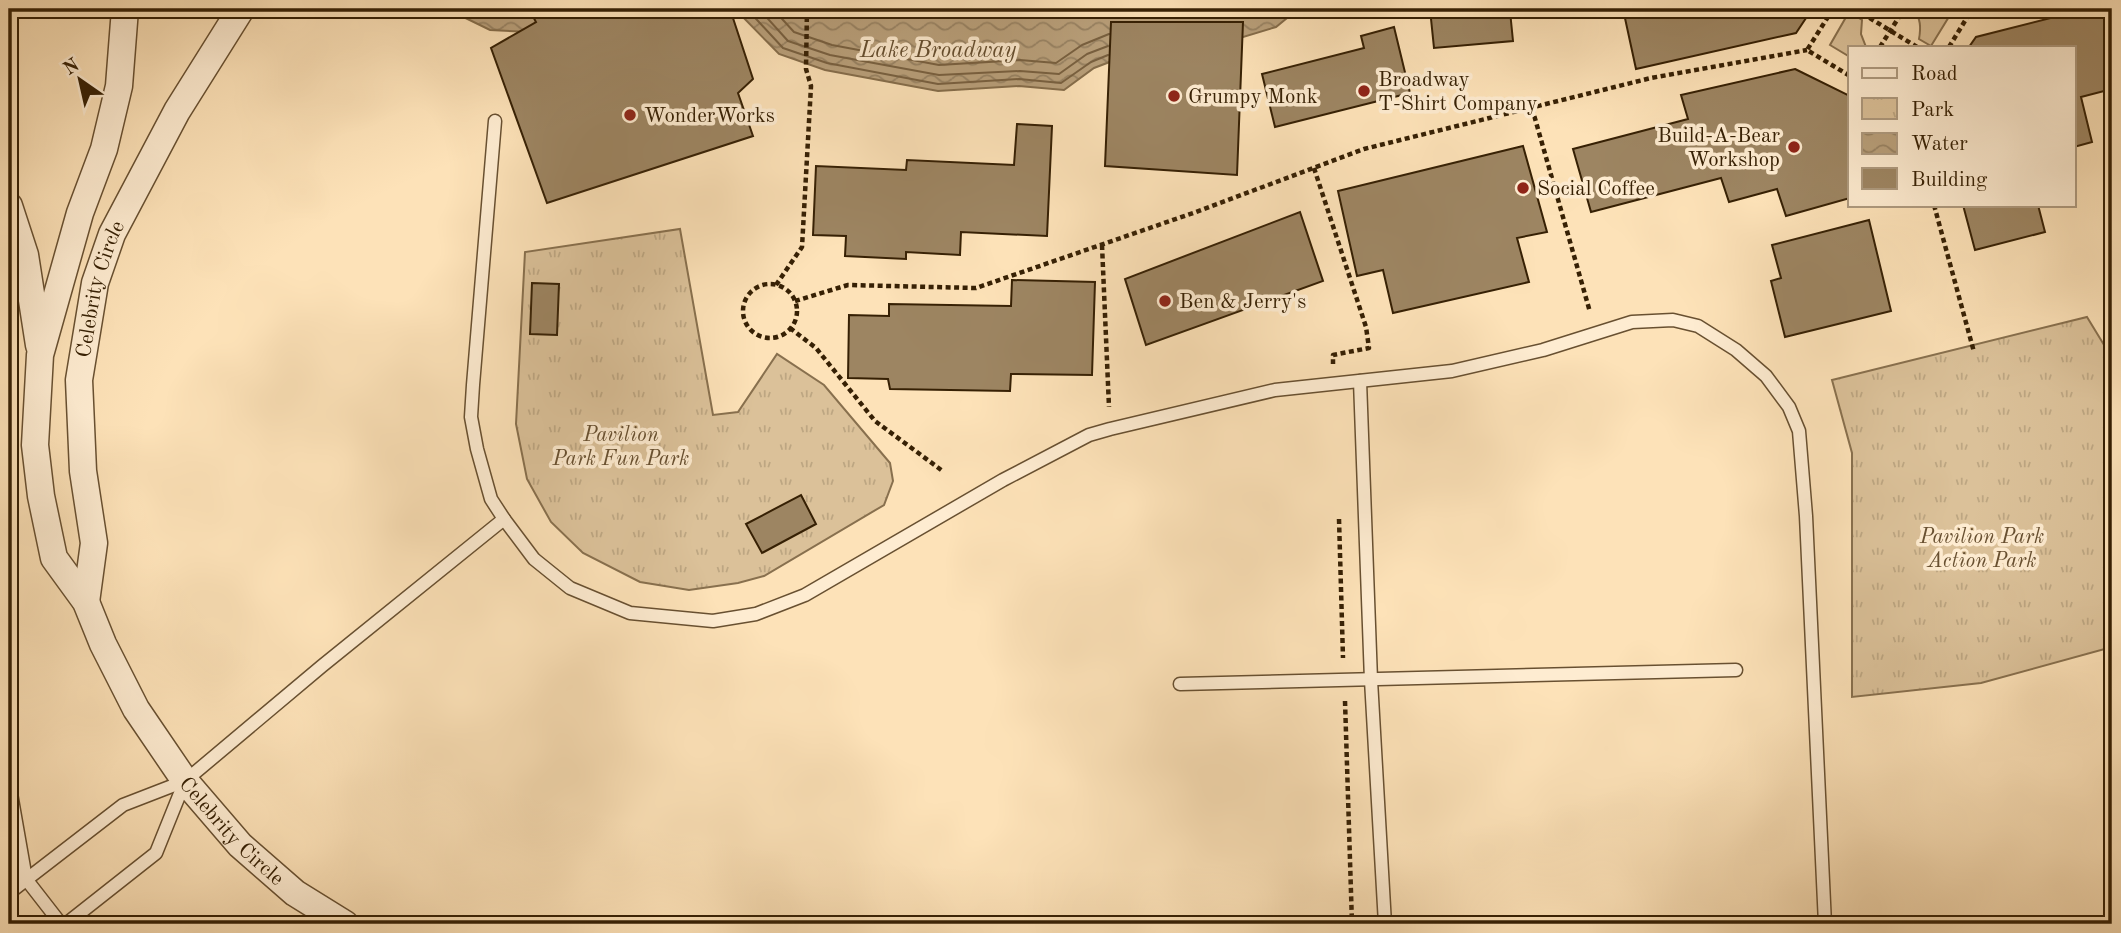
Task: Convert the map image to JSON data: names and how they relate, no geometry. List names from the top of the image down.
{
  "streets": {
    "street": ["Celebrity Circle"]
  },
  "water": ["Lake Broadway"],
  "parks": ["Pavilion Park Fun Park", "Pavilion Park Action Park"],
  "places": [
    "Broadway T-Shirt Company",
    "Grumpy Monk",
    "WonderWorks",
    "Build-A-Bear Workshop",
    "Social Coffee",
    "Ben & Jerry's"
  ],
  "legend": [
    "Road",
    "Park",
    "Water",
    "Building"
  ],
  "north": "top left"
}
